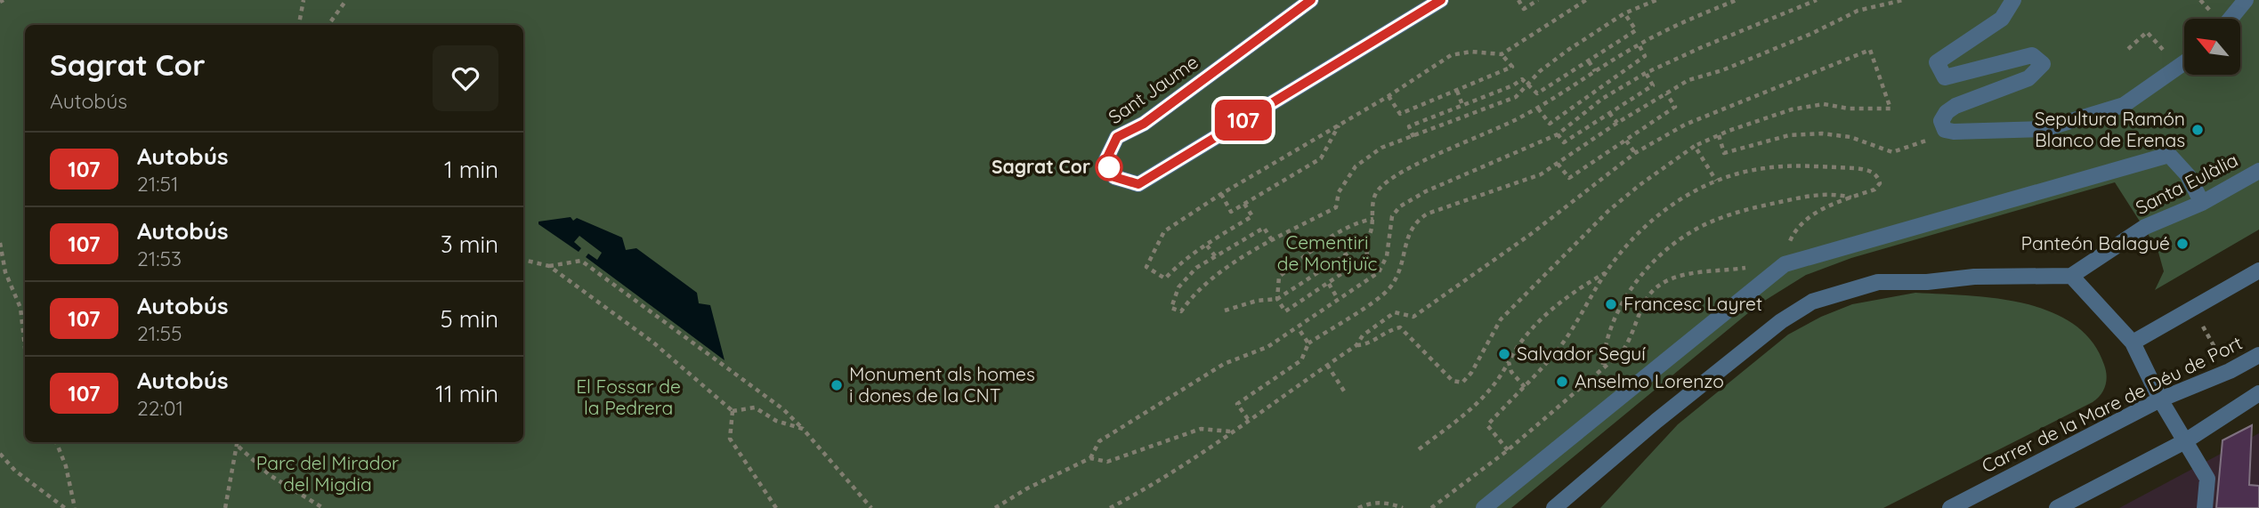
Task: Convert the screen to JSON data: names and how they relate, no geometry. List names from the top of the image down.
{
  "streets": {
    "street": ["Sant Jaume", "Santa Eulàlia", "Carrer de la Mare de Déu de Port"]
  },
  "parks": ["Cementiri de Montjuïc", "El Fossar de la Pedrera", "Parc del Mirador del Migdia"],
  "places": [
    "Sepultura Ramón Blanco de Erenas",
    "Sagrat Cor",
    "Panteón Balagué",
    "Francesc Layret",
    "Salvador Seguí",
    "Anselmo Lorenzo",
    "Monument als homes i dones de la CNT"
  ],
  "lines": ["bus line 107"],
  "north": "top left",
  "page": {
    "on_map": "107",
    "heading": ["Sagrat Cor", "Autobús"],
    "list": [
      {
        "mark": "107",
        "name": "Autobús",
        "note": "21:51",
        "value": "1 min"
      },
      {
        "mark": "107",
        "name": "Autobús",
        "note": "21:53",
        "value": "3 min"
      },
      {
        "mark": "107",
        "name": "Autobús",
        "note": "21:55",
        "value": "5 min"
      },
      {
        "mark": "107",
        "name": "Autobús",
        "note": "22:01",
        "value": "11 min"
      }
    ]
  }
}
